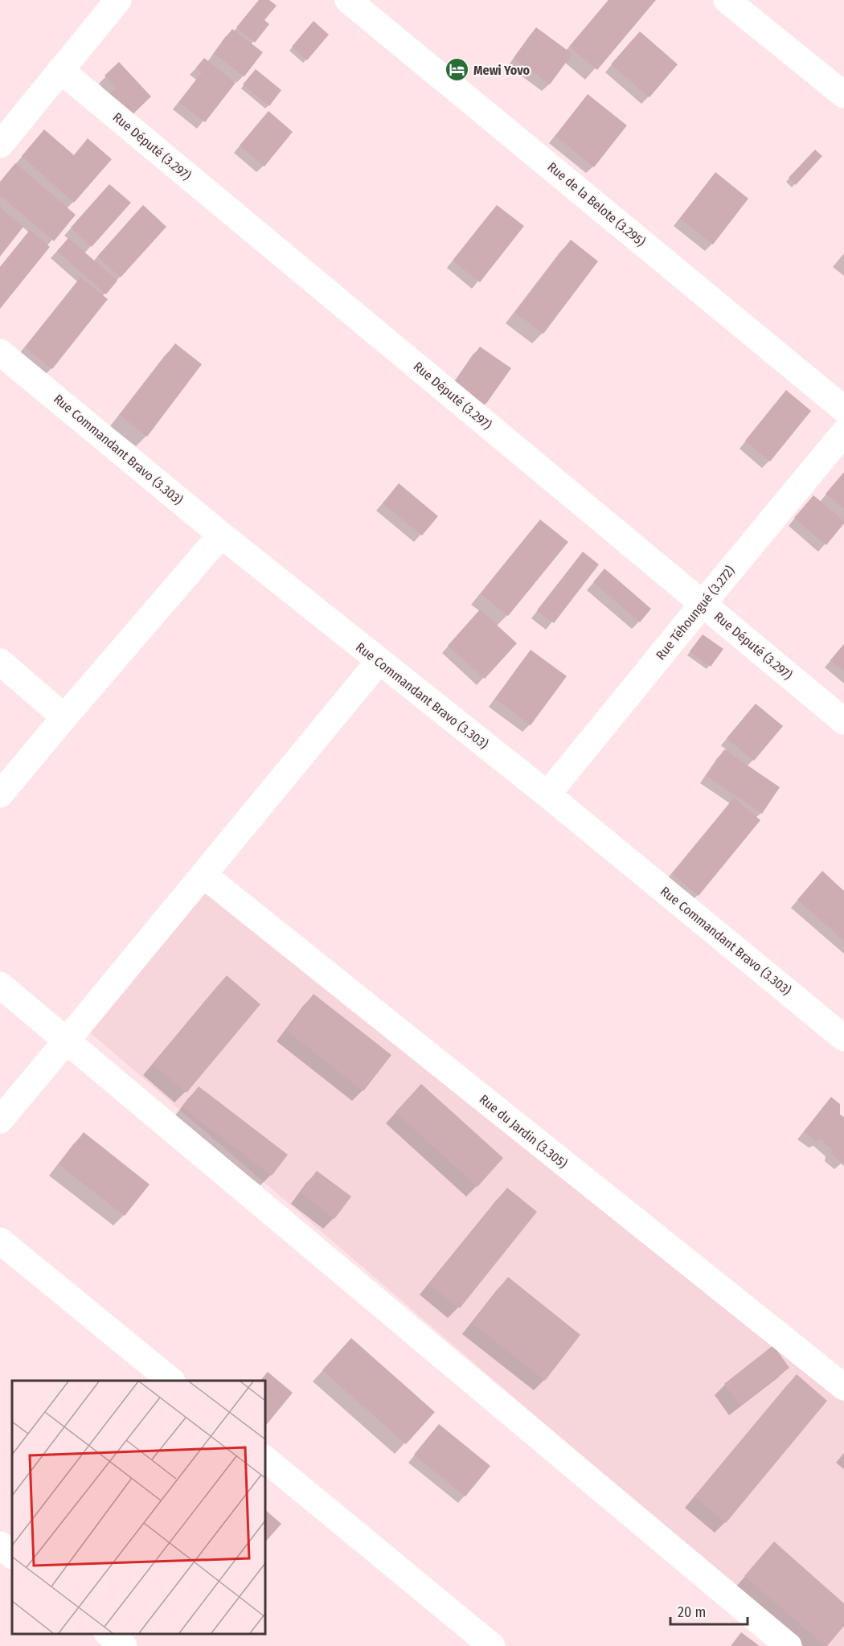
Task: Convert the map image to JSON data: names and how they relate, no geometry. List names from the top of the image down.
{
  "streets": {
    "street": [
      "Rue Député (3.297)",
      "Rue de la Belote (3.295)",
      "Rue Commandant Bravo (3.303)",
      "Rue Téhoungué (3.272)",
      "Rue du Jardin (3.305)"
    ]
  },
  "crossings": [
    ["Rue Député (3.297)", "Rue Téhoungué (3.272)"],
    ["Rue Commandant Bravo (3.303)", "Rue Téhoungué (3.272)"]
  ],
  "places": {
    "hotel": ["Mewi Yovo"]
  },
  "scale_bar": "20 m"
}
